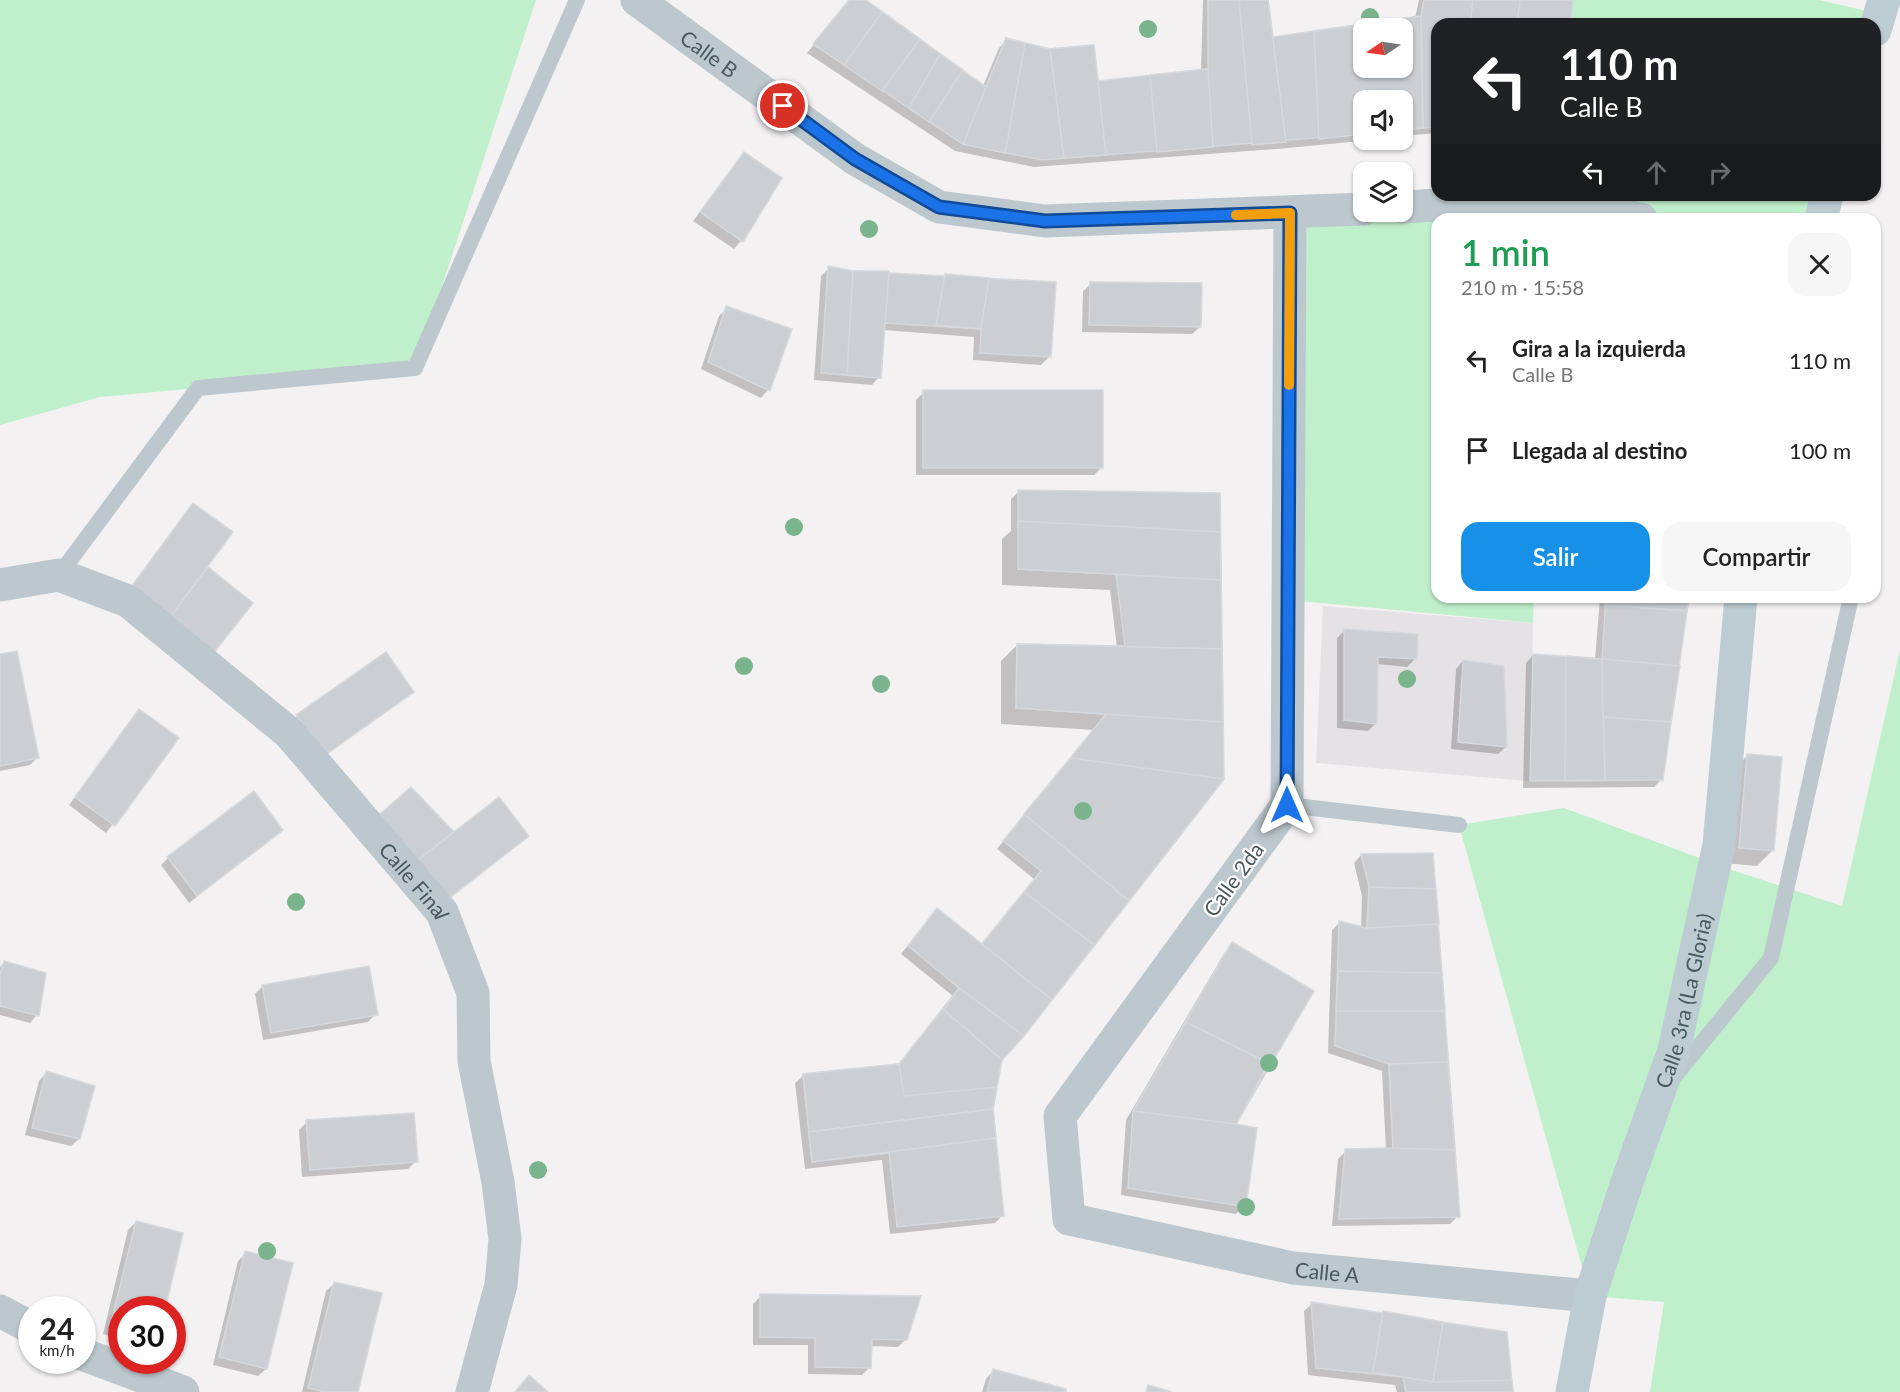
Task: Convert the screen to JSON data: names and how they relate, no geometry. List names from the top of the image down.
{
  "streets": {
    "street": [
      "Calle B",
      "Calle 2da",
      "Calle Final",
      "Calle 3ra (La Gloria)",
      "Calle A"
    ]
  },
  "crossings": [
    ["Calle 2da", "Calle A"],
    ["Calle 3ra (La Gloria)", "Calle A"]
  ],
  "north": "left",
  "page": {
    "turn": ["110 m", "Calle B"],
    "heading": ["1 min", "210 m · 15:58"],
    "list": [
      {
        "name": "Gira a la izquierda",
        "note": "Calle B",
        "value": "110 m"
      },
      {
        "name": "Llegada al destino",
        "value": "100 m"
      }
    ],
    "buttons": ["Salir", "Compartir"],
    "speed": "24 km/h",
    "limit": "30"
  }
}
